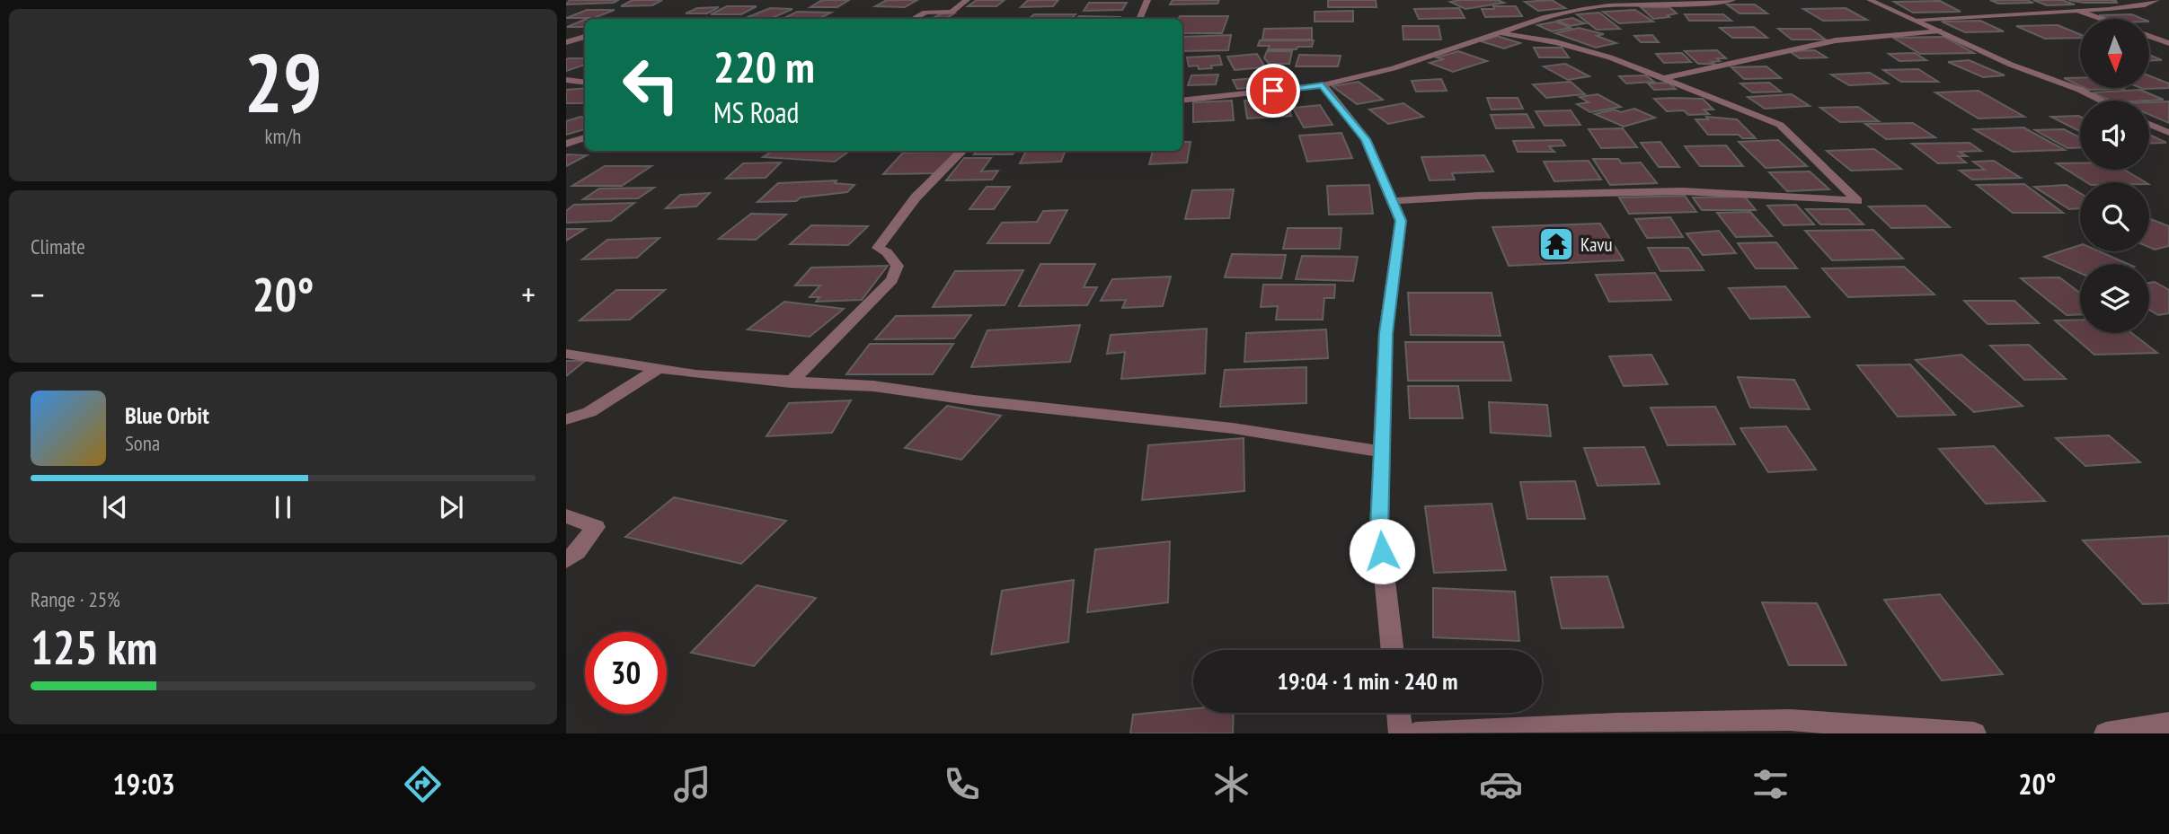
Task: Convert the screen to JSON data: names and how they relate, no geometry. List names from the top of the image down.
{
  "places": {
    "temple": ["Kavu"]
  },
  "north": "bottom",
  "page": {
    "tile": [
      ["29", "km/h"],
      "Climate",
      ["Range · 25%", "125 km"]
    ],
    "turn": ["220 m", "MS Road"],
    "heat": ["−", "20°", "+"],
    "song": ["Blue Orbit", "Sona"],
    "limit": "30",
    "trip": "19:04 · 1 min · 240 m",
    "tabs": ["19:03", "20°"]
  }
}
